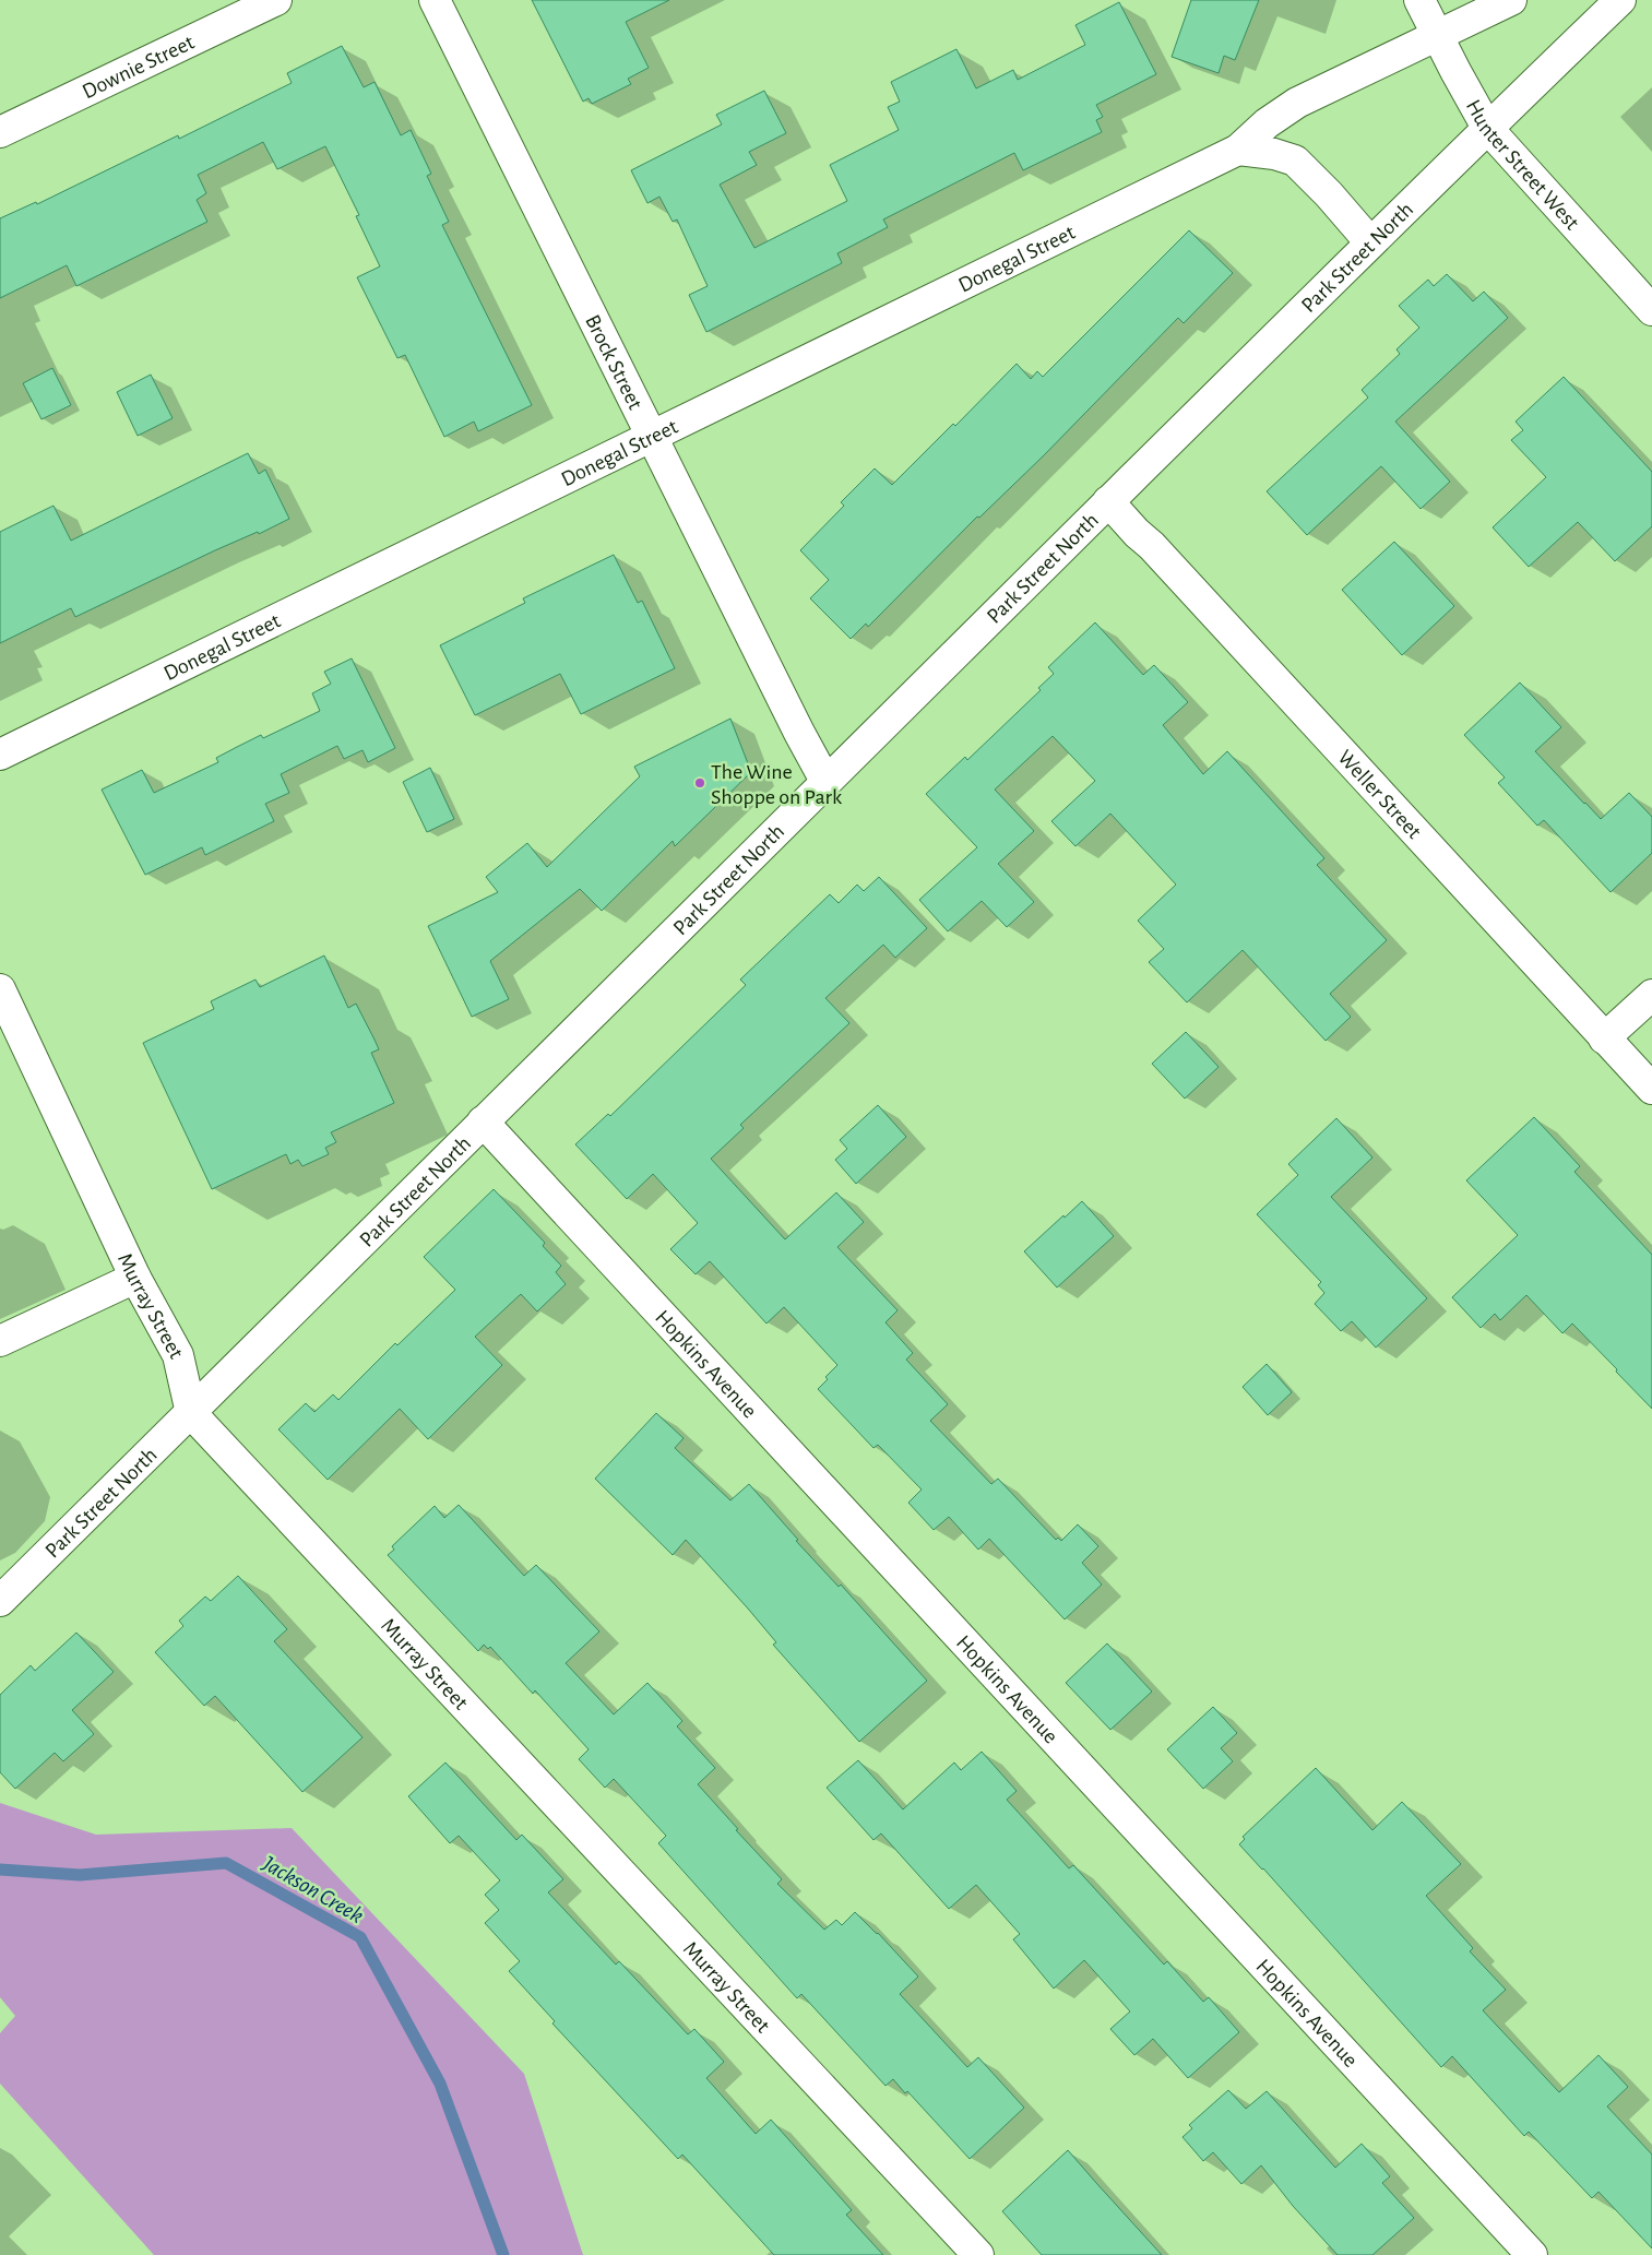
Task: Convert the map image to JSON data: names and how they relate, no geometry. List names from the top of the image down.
{
  "streets": {
    "street": [
      "Downie Street",
      "Hunter Street West",
      "Park Street North",
      "Donegal Street",
      "Brock Street",
      "Weller Street",
      "Murray Street",
      "Hopkins Avenue"
    ]
  },
  "crossings": [
    ["Hunter Street West", "Park Street North"],
    ["Hunter Street West", "Donegal Street"],
    ["Park Street North", "Brock Street"],
    ["Park Street North", "Weller Street"],
    ["Park Street North", "Murray Street"],
    ["Park Street North", "Hopkins Avenue"],
    ["Donegal Street", "Brock Street"]
  ],
  "water": ["Jackson Creek"],
  "places": ["The Wine Shoppe on Park"]
}
